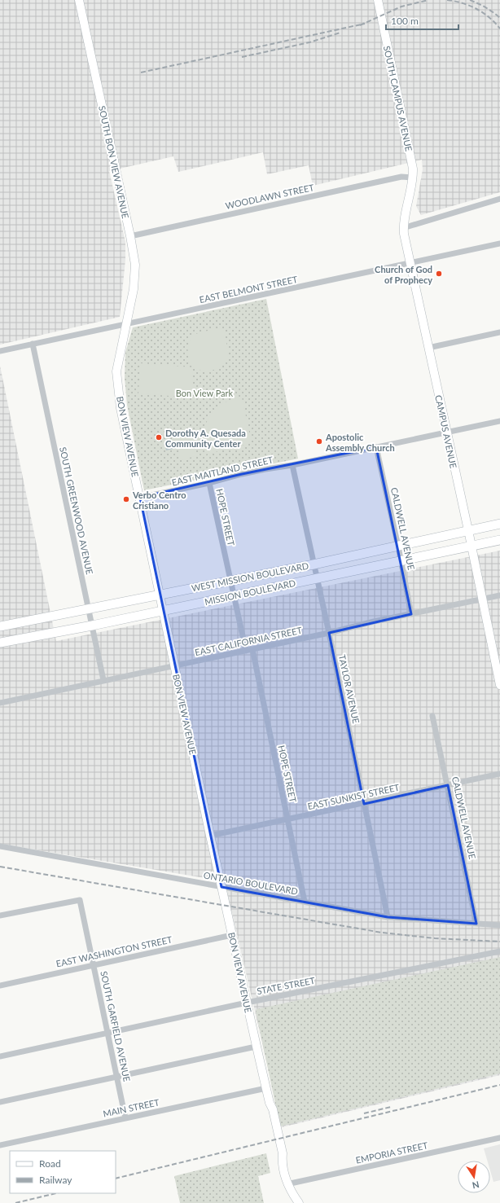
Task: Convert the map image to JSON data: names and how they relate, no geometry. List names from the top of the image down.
{
  "streets": {
    "main road": ["WEST MISSION BOULEVARD", "MISSION BOULEVARD"],
    "street": [
      "SOUTH CAMPUS AVENUE",
      "SOUTH BON VIEW AVENUE",
      "WOODLAWN STREET",
      "EAST BELMONT STREET",
      "CAMPUS AVENUE",
      "BON VIEW AVENUE",
      "EAST MAITLAND STREET",
      "SOUTH GREENWOOD AVENUE",
      "HOPE STREET",
      "CALDWELL AVENUE",
      "EAST CALIFORNIA STREET",
      "TAYLOR AVENUE",
      "EAST SUNKIST STREET",
      "ONTARIO BOULEVARD",
      "EAST WASHINGTON STREET",
      "STATE STREET",
      "SOUTH GARFIELD AVENUE",
      "MAIN STREET",
      "EMPORIA STREET"
    ]
  },
  "crossings": [
    ["SOUTH CAMPUS AVENUE", "WOODLAWN STREET"],
    ["SOUTH CAMPUS AVENUE", "CAMPUS AVENUE"],
    ["SOUTH BON VIEW AVENUE", "WOODLAWN STREET"],
    ["SOUTH BON VIEW AVENUE", "EAST BELMONT STREET"],
    ["SOUTH BON VIEW AVENUE", "BON VIEW AVENUE"],
    ["WOODLAWN STREET", "CAMPUS AVENUE"],
    ["EAST BELMONT STREET", "CAMPUS AVENUE"],
    ["EAST BELMONT STREET", "BON VIEW AVENUE"],
    ["EAST BELMONT STREET", "SOUTH GREENWOOD AVENUE"],
    ["CAMPUS AVENUE", "EAST MAITLAND STREET"],
    ["CAMPUS AVENUE", "WEST MISSION BOULEVARD"],
    ["CAMPUS AVENUE", "MISSION BOULEVARD"],
    ["CAMPUS AVENUE", "EAST CALIFORNIA STREET"],
    ["BON VIEW AVENUE", "EAST MAITLAND STREET"],
    ["BON VIEW AVENUE", "WEST MISSION BOULEVARD"],
    ["BON VIEW AVENUE", "MISSION BOULEVARD"],
    ["BON VIEW AVENUE", "EAST CALIFORNIA STREET"],
    ["BON VIEW AVENUE", "EAST SUNKIST STREET"],
    ["BON VIEW AVENUE", "ONTARIO BOULEVARD"],
    ["BON VIEW AVENUE", "EAST WASHINGTON STREET"],
    ["BON VIEW AVENUE", "STATE STREET"],
    ["BON VIEW AVENUE", "MAIN STREET"],
    ["BON VIEW AVENUE", "EMPORIA STREET"],
    ["EAST MAITLAND STREET", "HOPE STREET"],
    ["EAST MAITLAND STREET", "CALDWELL AVENUE"],
    ["EAST MAITLAND STREET", "TAYLOR AVENUE"],
    ["SOUTH GREENWOOD AVENUE", "WEST MISSION BOULEVARD"],
    ["SOUTH GREENWOOD AVENUE", "MISSION BOULEVARD"],
    ["SOUTH GREENWOOD AVENUE", "EAST CALIFORNIA STREET"],
    ["HOPE STREET", "WEST MISSION BOULEVARD"],
    ["HOPE STREET", "MISSION BOULEVARD"],
    ["HOPE STREET", "EAST CALIFORNIA STREET"],
    ["HOPE STREET", "EAST SUNKIST STREET"],
    ["HOPE STREET", "ONTARIO BOULEVARD"],
    ["CALDWELL AVENUE", "WEST MISSION BOULEVARD"],
    ["CALDWELL AVENUE", "MISSION BOULEVARD"],
    ["CALDWELL AVENUE", "EAST CALIFORNIA STREET"],
    ["CALDWELL AVENUE", "EAST SUNKIST STREET"],
    ["CALDWELL AVENUE", "ONTARIO BOULEVARD"],
    ["WEST MISSION BOULEVARD", "TAYLOR AVENUE"],
    ["MISSION BOULEVARD", "TAYLOR AVENUE"],
    ["EAST CALIFORNIA STREET", "TAYLOR AVENUE"],
    ["TAYLOR AVENUE", "EAST SUNKIST STREET"],
    ["TAYLOR AVENUE", "ONTARIO BOULEVARD"],
    ["EAST WASHINGTON STREET", "SOUTH GARFIELD AVENUE"],
    ["STATE STREET", "SOUTH GARFIELD AVENUE"],
    ["SOUTH GARFIELD AVENUE", "MAIN STREET"]
  ],
  "parks": ["Bon View Park"],
  "places": [
    "Church of God of Prophecy",
    "Dorothy A. Quesada Community Center",
    "Apostolic Assembly Church",
    "Verbo Centro Cristiano"
  ],
  "legend": ["Road", "Railway"],
  "scale_bar": "100 m",
  "north": "bottom"
}
